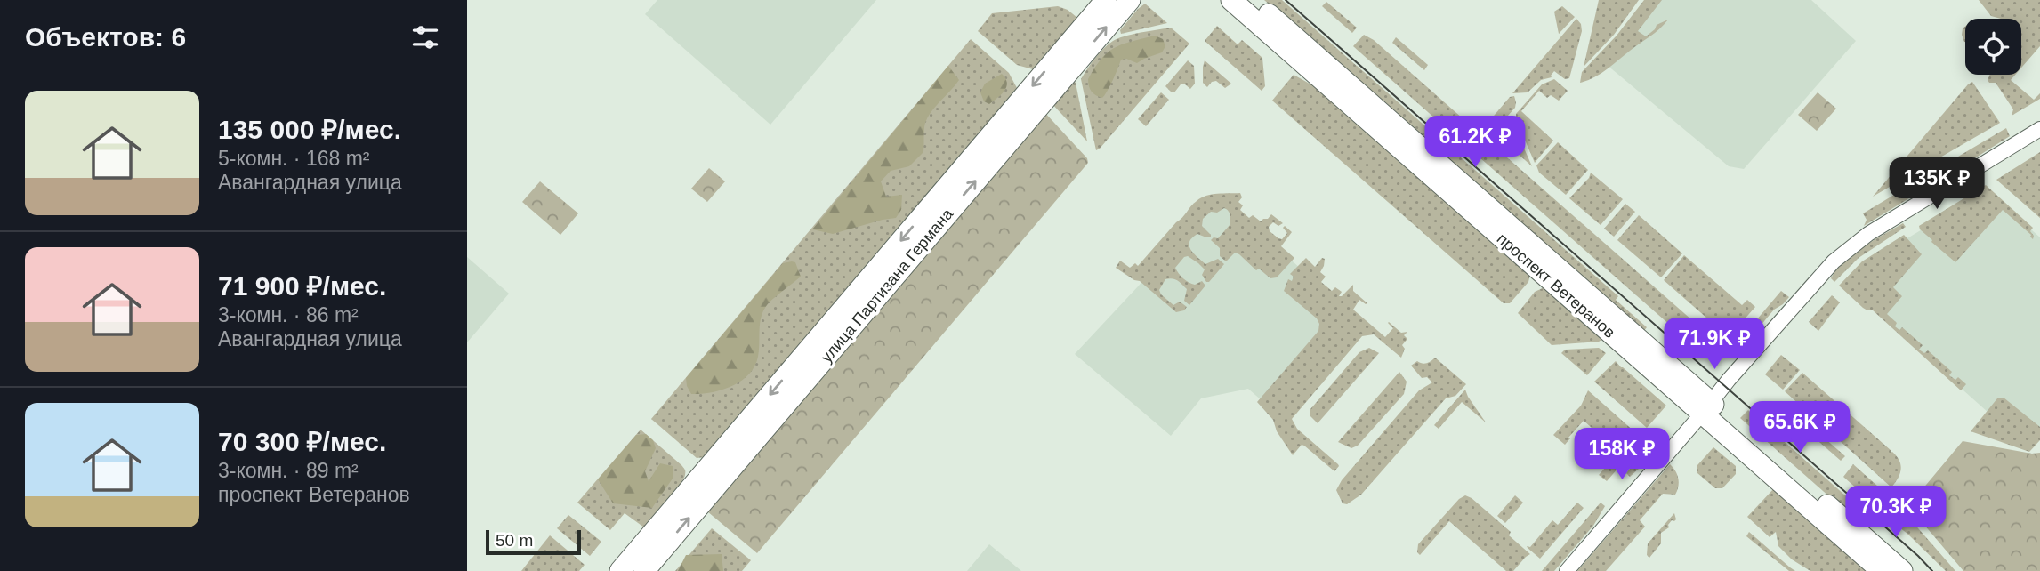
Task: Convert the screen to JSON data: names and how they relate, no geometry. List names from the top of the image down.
{
  "streets": {
    "main road": ["улица Партизана Германа", "проспект Ветеранов"]
  },
  "scale_bar": "50 m",
  "page": {
    "heading": "Объектов: 6",
    "list": [
      {
        "name": "135 000 ₽/мес.",
        "note": "5-комн. · 168 m² · Авангардная улица"
      },
      {
        "name": "71 900 ₽/мес.",
        "note": "3-комн. · 86 m² · Авангардная улица"
      },
      {
        "name": "70 300 ₽/мес.",
        "note": "3-комн. · 89 m² · проспект Ветеранов"
      }
    ],
    "price": [
      "61.2K ₽",
      "135K ₽",
      "71.9K ₽",
      "65.6K ₽",
      "158K ₽",
      "70.3K ₽"
    ],
    "scale": "50 m"
  }
}
